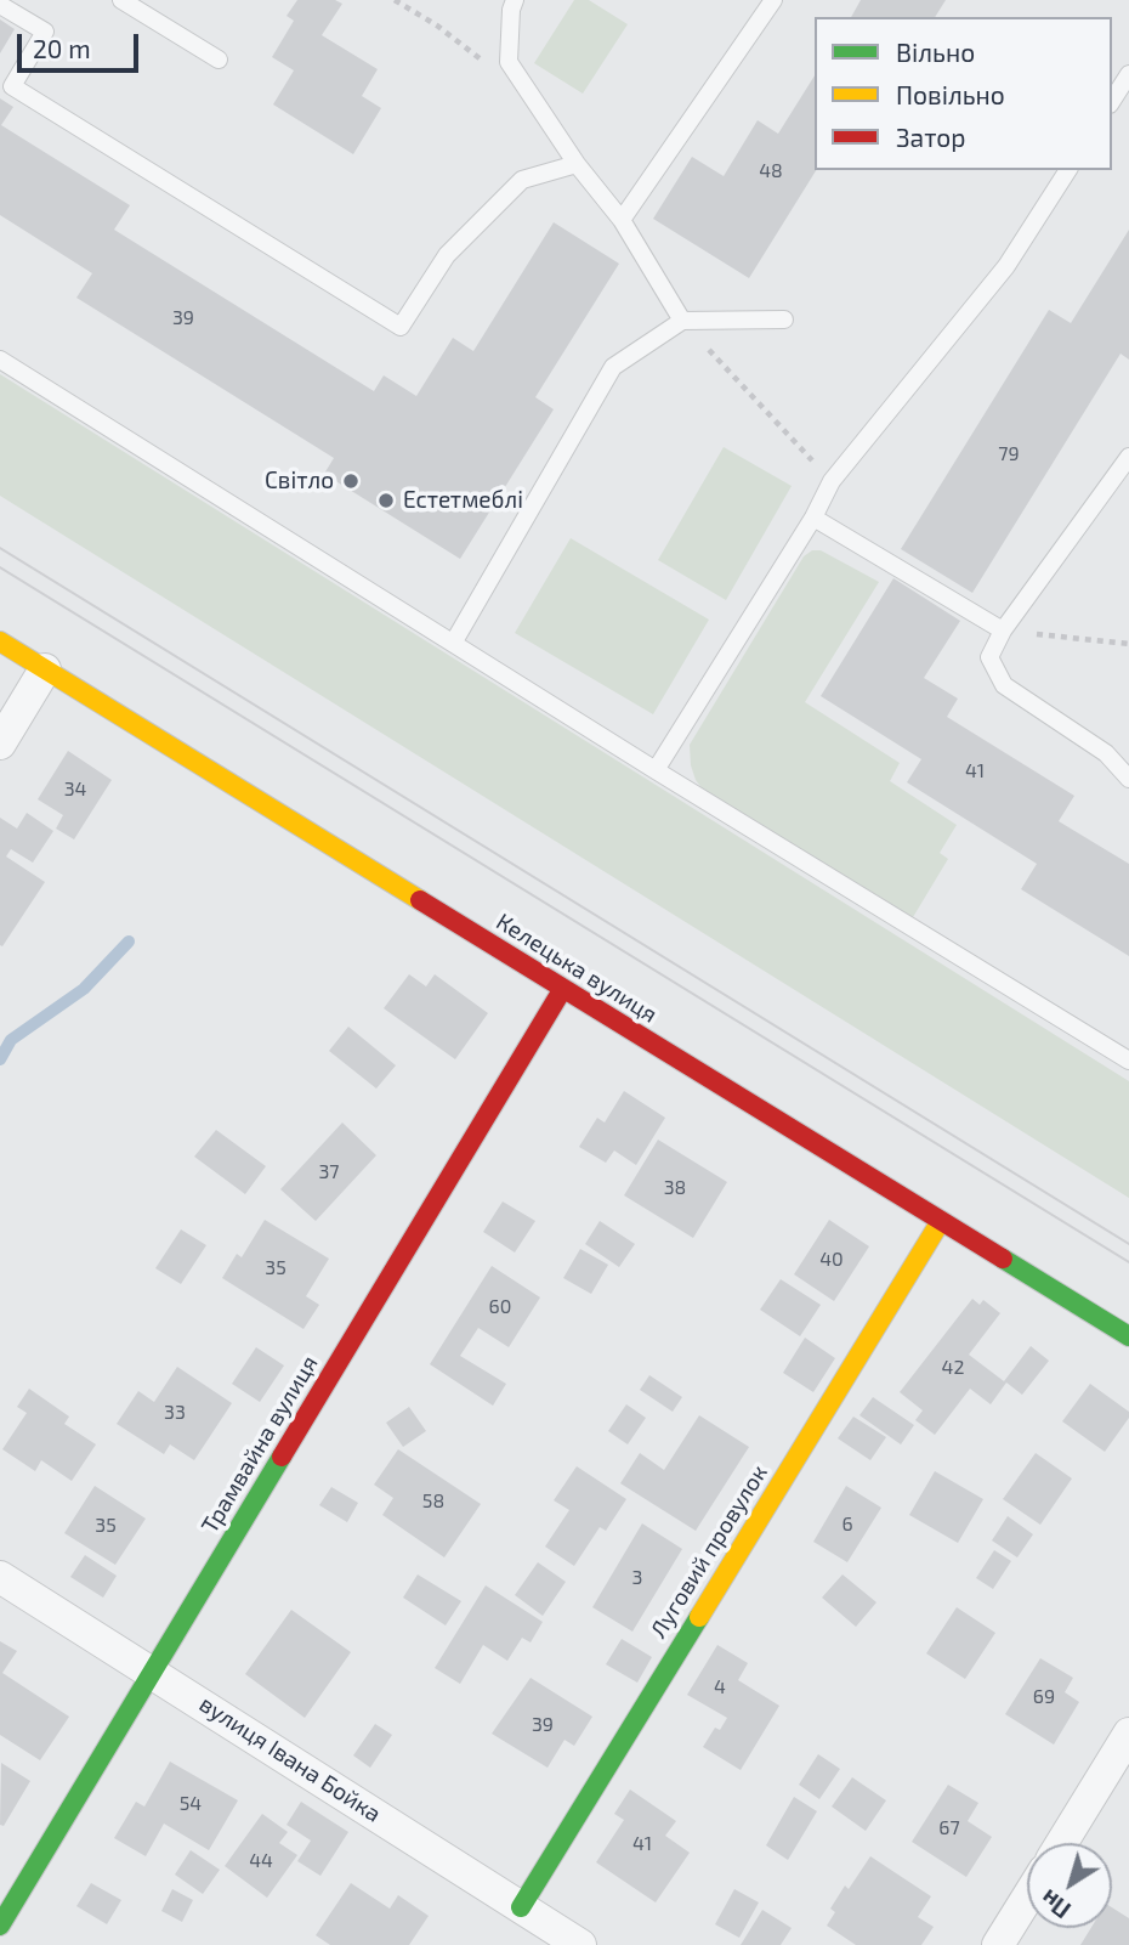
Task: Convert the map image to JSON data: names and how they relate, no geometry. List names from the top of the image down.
{
  "streets": {
    "street": [
      "Келецька вулиця",
      "Трамвайна вулиця",
      "Луговий провулок",
      "вулиця Івана Бойка"
    ]
  },
  "crossings": [
    ["Келецька вулиця", "Трамвайна вулиця"],
    ["Келецька вулиця", "Луговий провулок"],
    ["Трамвайна вулиця", "вулиця Івана Бойка"],
    ["Луговий провулок", "вулиця Івана Бойка"]
  ],
  "places": ["Світло", "Естетмеблі"],
  "house_numbers": [
    "48",
    "39",
    "79",
    "41",
    "34",
    "37",
    "38",
    "40",
    "35",
    "60",
    "42",
    "33",
    "58",
    "6",
    "35",
    "3",
    "4",
    "69",
    "39",
    "54",
    "67",
    "41",
    "44"
  ],
  "legend": ["Вільно", "Повільно", "Затор"],
  "scale_bar": "20 m",
  "north": "bottom left"
}
